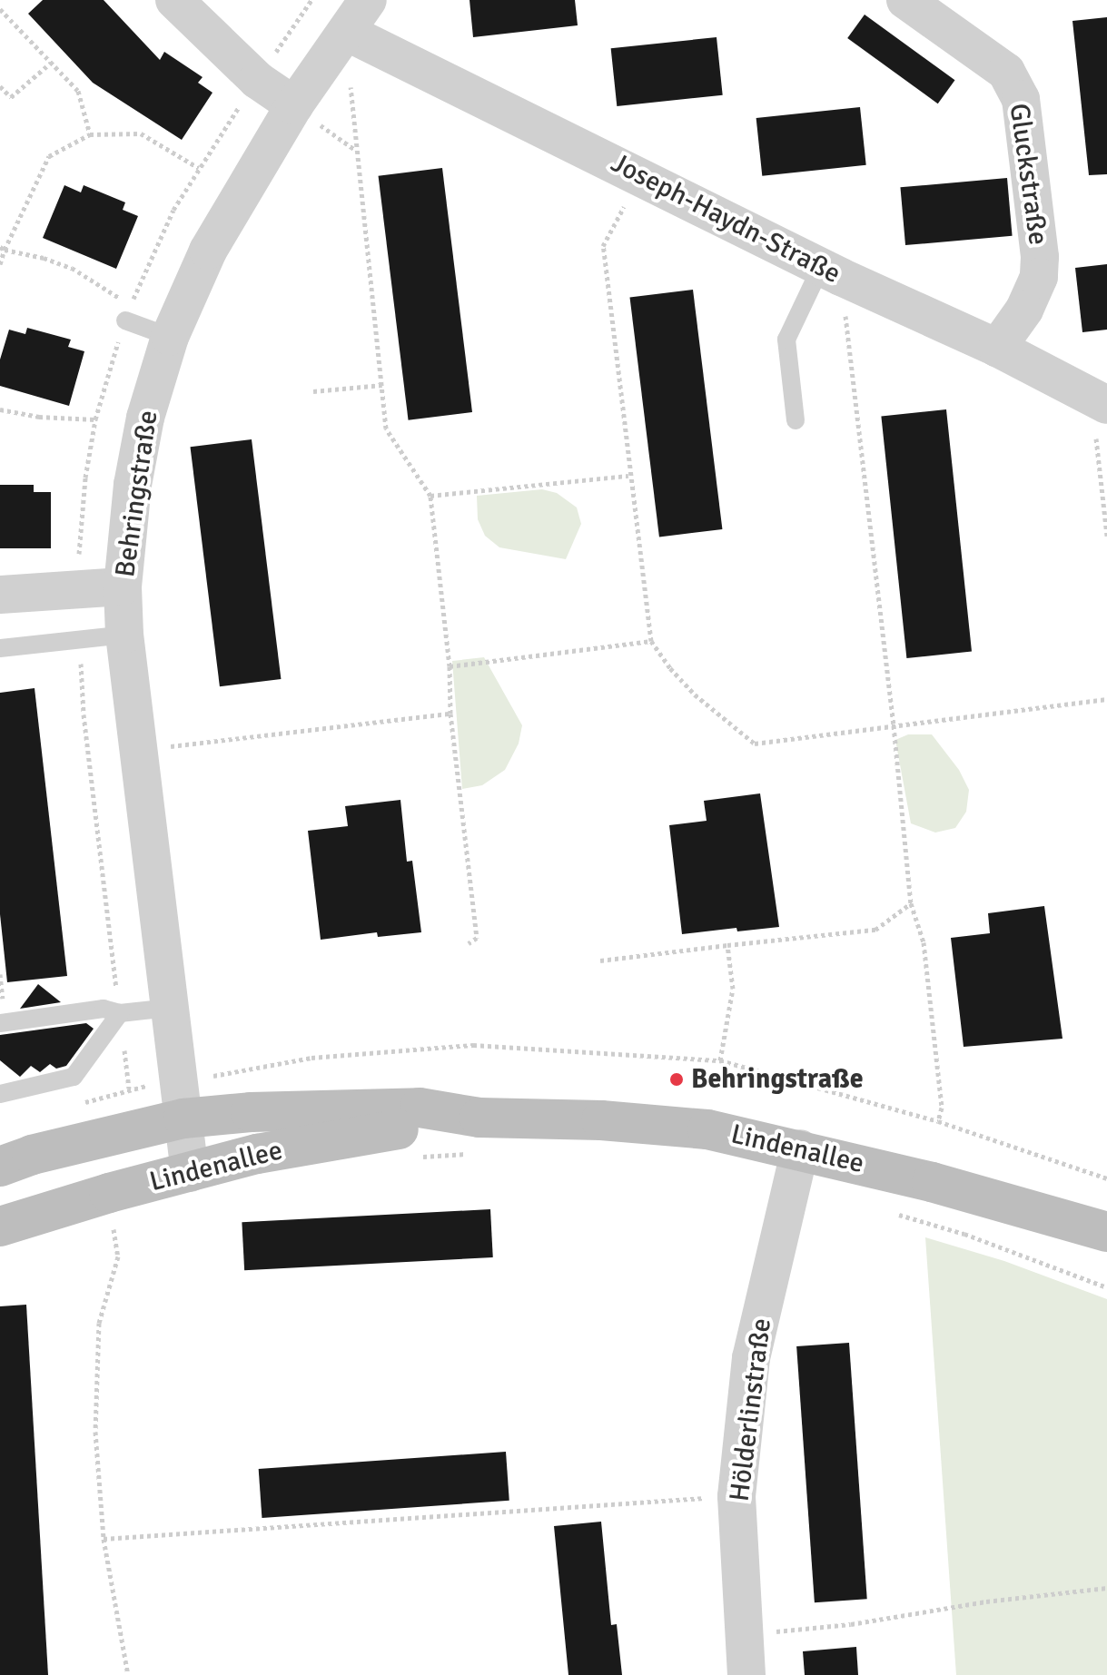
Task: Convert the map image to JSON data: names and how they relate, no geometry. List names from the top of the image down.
{
  "streets": {
    "street": [
      "Gluckstraße",
      "Joseph-Haydn-Straße",
      "Behringstraße",
      "Lindenallee",
      "Hölderlinstraße"
    ]
  },
  "crossings": [
    ["Gluckstraße", "Joseph-Haydn-Straße"],
    ["Joseph-Haydn-Straße", "Behringstraße"],
    ["Behringstraße", "Lindenallee"],
    ["Lindenallee", "Hölderlinstraße"]
  ],
  "places": ["Behringstraße"]
}
